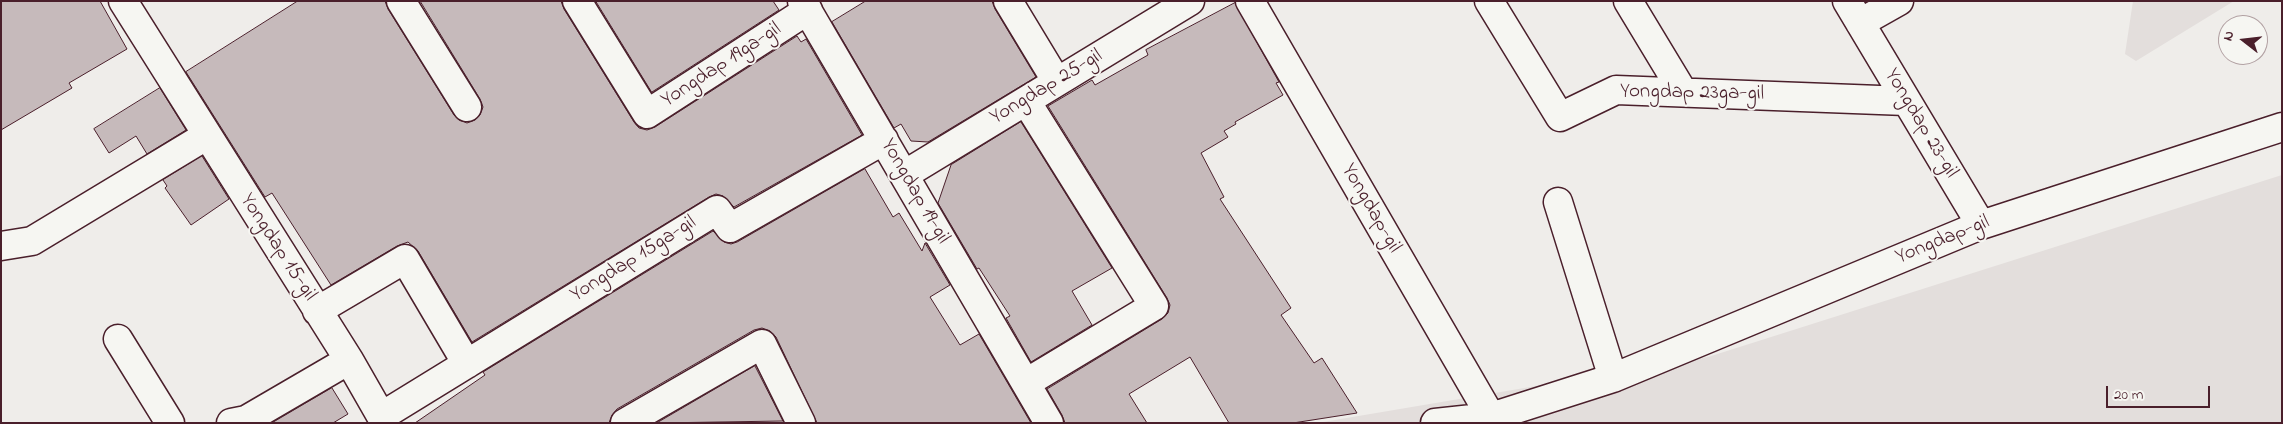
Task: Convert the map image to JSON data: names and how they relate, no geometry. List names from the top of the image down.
{
  "streets": {
    "street": [
      "Yongdap 19ga-gil",
      "Yongdap 25-gil",
      "Yongdap 23ga-gil",
      "Yongdap 23-gil",
      "Yongdap 19-gil",
      "Yongdap-gil",
      "Yongdap 15-gil",
      "Yongdap 15ga-gil"
    ]
  },
  "crossings": [
    ["Yongdap 19ga-gil", "Yongdap 19-gil"],
    ["Yongdap 25-gil", "Yongdap 19-gil"],
    ["Yongdap 23ga-gil", "Yongdap 23-gil"],
    ["Yongdap 23-gil", "Yongdap-gil"],
    ["Yongdap 19-gil", "Yongdap 15ga-gil"],
    ["Yongdap 15-gil", "Yongdap 15ga-gil"]
  ],
  "scale_bar": "20 m",
  "north": "left"
}
